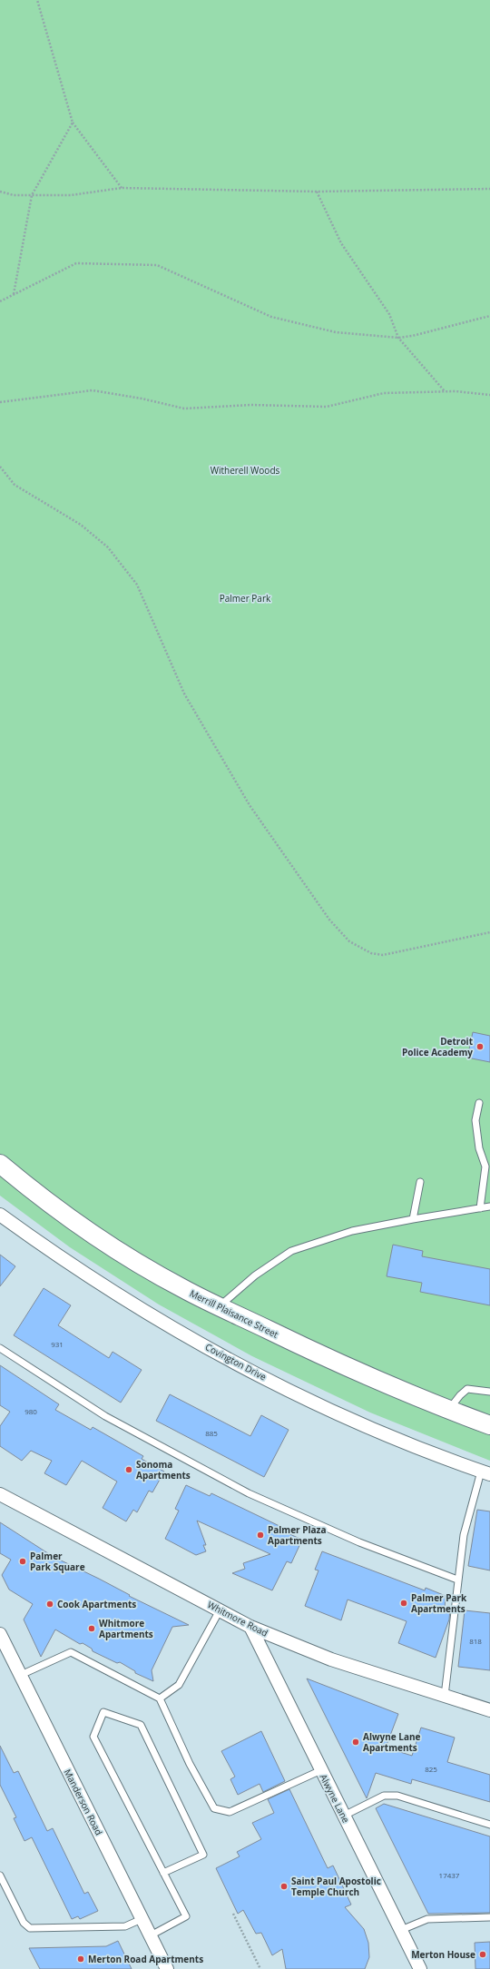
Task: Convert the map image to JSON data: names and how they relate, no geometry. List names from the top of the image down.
{
  "streets": {
    "street": [
      "Merrill Plaisance Street",
      "Covington Drive",
      "Whitmore Road",
      "Alwyne Lane",
      "Manderson Road"
    ]
  },
  "crossings": [
    ["Whitmore Road", "Alwyne Lane"]
  ],
  "parks": ["Witherell Woods", "Palmer Park"],
  "places": [
    "Detroit Police Academy",
    "Sonoma Apartments",
    "Palmer Plaza Apartments",
    "Palmer Park Square",
    "Palmer Park Apartments",
    "Cook Apartments",
    "Whitmore Apartments",
    "Alwyne Lane Apartments",
    "Saint Paul Apostolic Temple Church",
    "Merton House",
    "Merton Road Apartments"
  ],
  "house_numbers": [
    "931",
    "980",
    "885",
    "818",
    "825",
    "17437"
  ]
}
